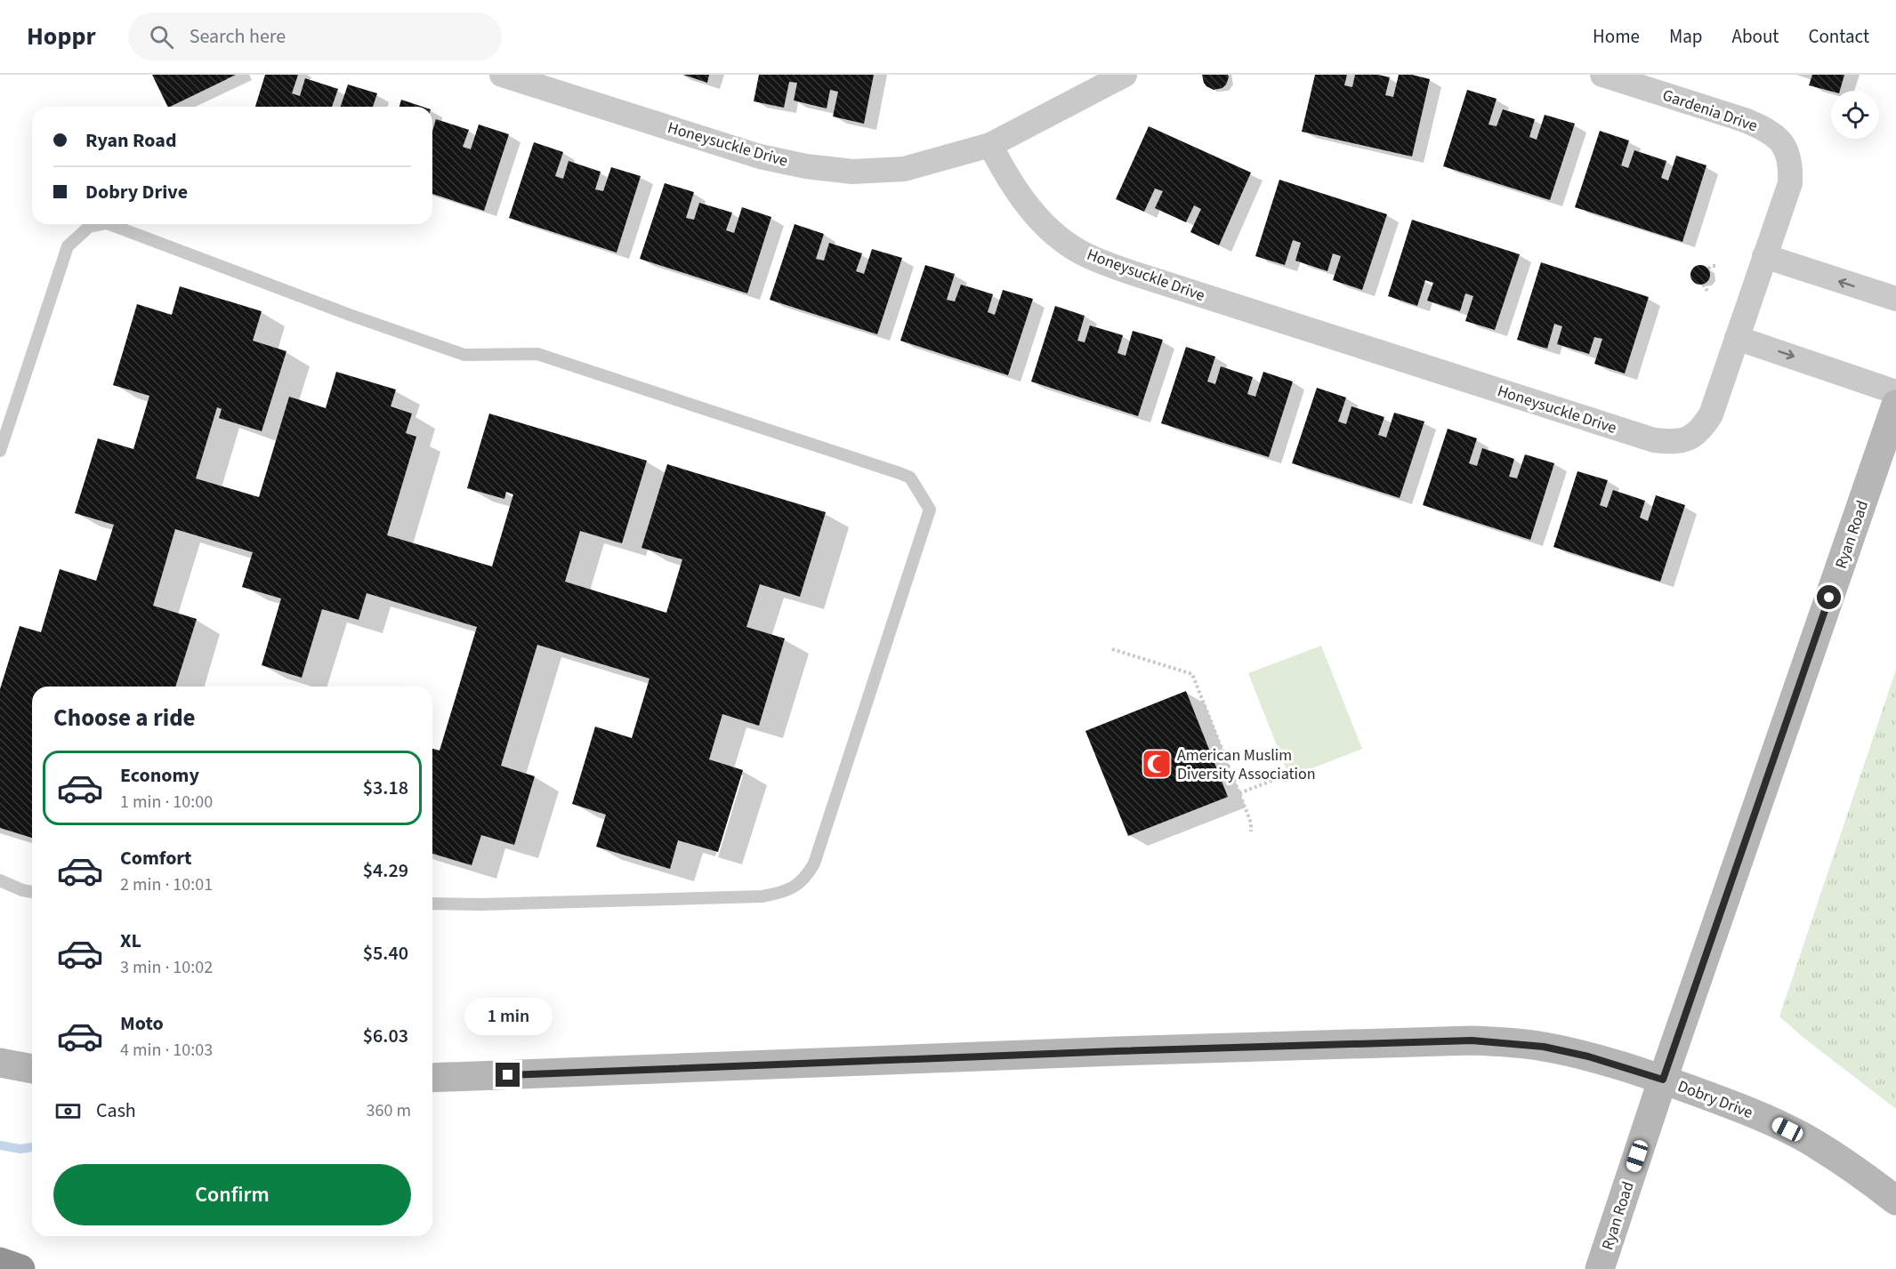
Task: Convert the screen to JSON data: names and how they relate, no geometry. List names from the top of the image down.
{
  "streets": {
    "street": [
      "Gardenia Drive",
      "Honeysuckle Drive",
      "Ryan Road",
      "Dobry Drive"
    ]
  },
  "crossings": [
    ["Gardenia Drive", "Honeysuckle Drive"],
    ["Ryan Road", "Dobry Drive"]
  ],
  "places": {
    "mosque": ["American Muslim Diversity Association"]
  },
  "page": {
    "header": "Hoppr",
    "search": "Search here",
    "nav": [
      "Home",
      "Map",
      "About",
      "Contact"
    ],
    "banner": ["Ryan Road", "Dobry Drive"],
    "heading": "Choose a ride",
    "list": [
      {
        "name": "Economy",
        "note": "1 min · 10:00",
        "value": "$3.18"
      },
      {
        "name": "Comfort",
        "note": "2 min · 10:01",
        "value": "$4.29"
      },
      {
        "name": "XL",
        "note": "3 min · 10:02",
        "value": "$5.40"
      },
      {
        "name": "Moto",
        "note": "4 min · 10:03",
        "value": "$6.03"
      }
    ],
    "bubble": "1 min",
    "pay": ["Cash", "360 m"],
    "buttons": "Confirm"
  }
}
